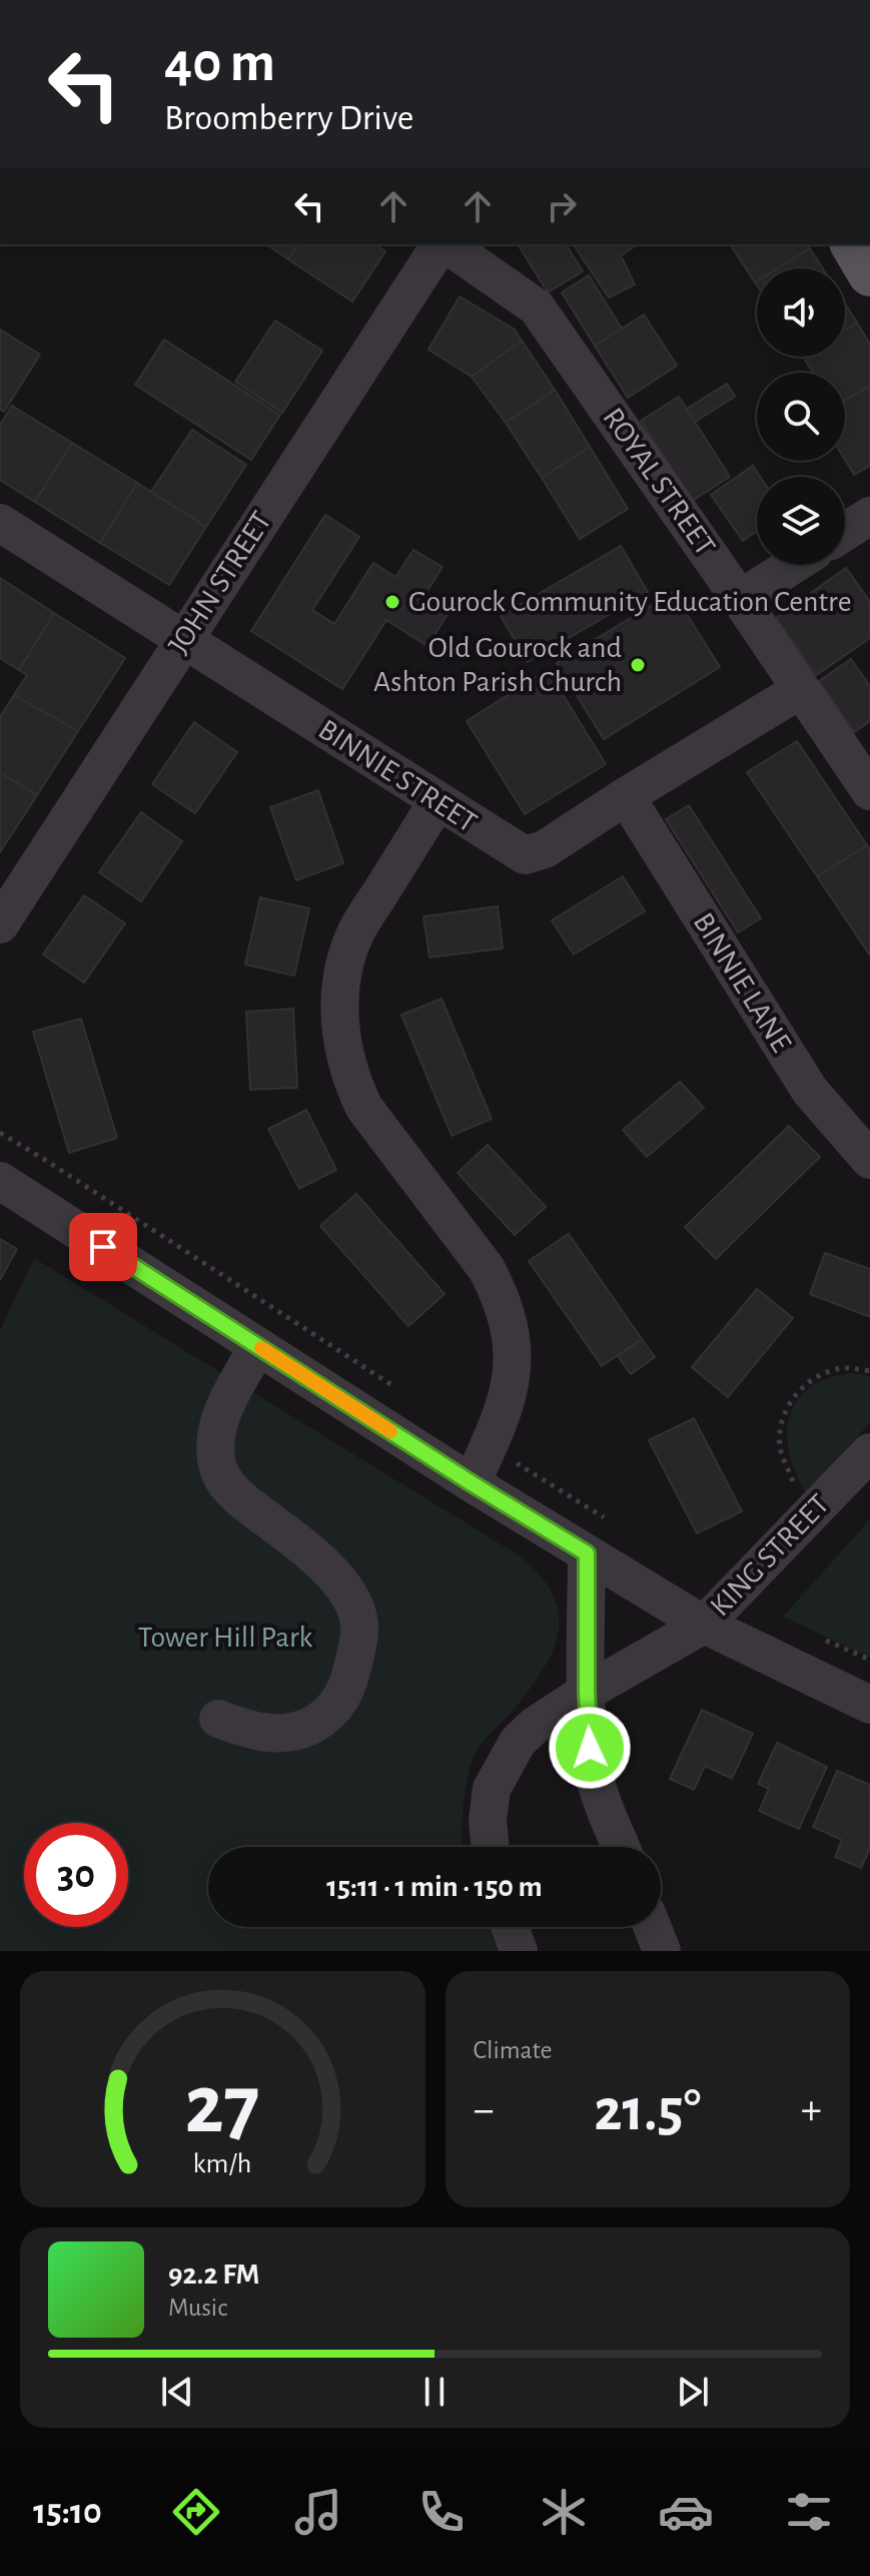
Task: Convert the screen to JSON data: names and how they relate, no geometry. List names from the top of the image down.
{
  "streets": {
    "street": [
      "ROYAL STREET",
      "JOHN STREET",
      "BINNIE STREET",
      "BINNIE LANE",
      "KING STREET"
    ]
  },
  "crossings": [
    ["ROYAL STREET", "BINNIE STREET"],
    ["JOHN STREET", "BINNIE STREET"],
    ["BINNIE STREET", "BINNIE LANE"]
  ],
  "parks": ["Tower Hill Park"],
  "places": ["Gourock Community Education Centre", "Old Gourock and Ashton Parish Church"],
  "page": {
    "turn": ["40 m", "Broomberry Drive"],
    "limit": "30",
    "trip": "15:11 · 1 min · 150 m",
    "tile": "Climate",
    "heat": ["−", "21.5°", "+"],
    "song": ["92.2 FM", "Music"],
    "tabs": "15:10",
    "gauge": ["27", "km/h"]
  }
}
